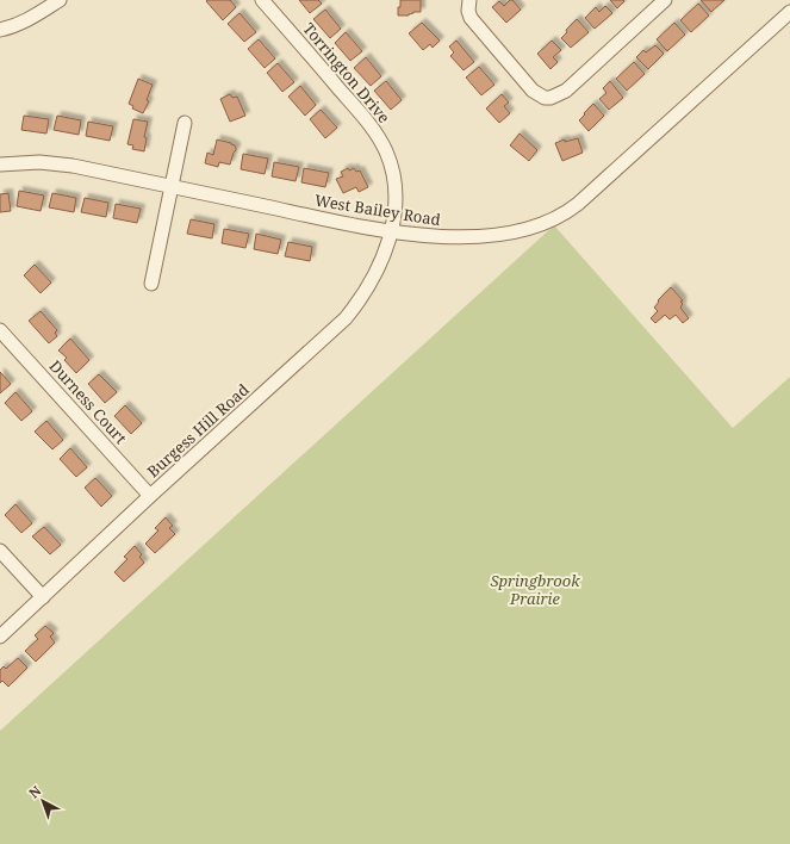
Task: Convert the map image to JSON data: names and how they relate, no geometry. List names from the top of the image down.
{
  "streets": {
    "street": [
      "Torrington Drive",
      "West Bailey Road",
      "Durness Court",
      "Burgess Hill Road"
    ]
  },
  "crossings": [
    ["Torrington Drive", "West Bailey Road"],
    ["Torrington Drive", "Burgess Hill Road"],
    ["West Bailey Road", "Burgess Hill Road"],
    ["Durness Court", "Burgess Hill Road"]
  ],
  "parks": ["Springbrook Prairie"],
  "north": "top left"
}
